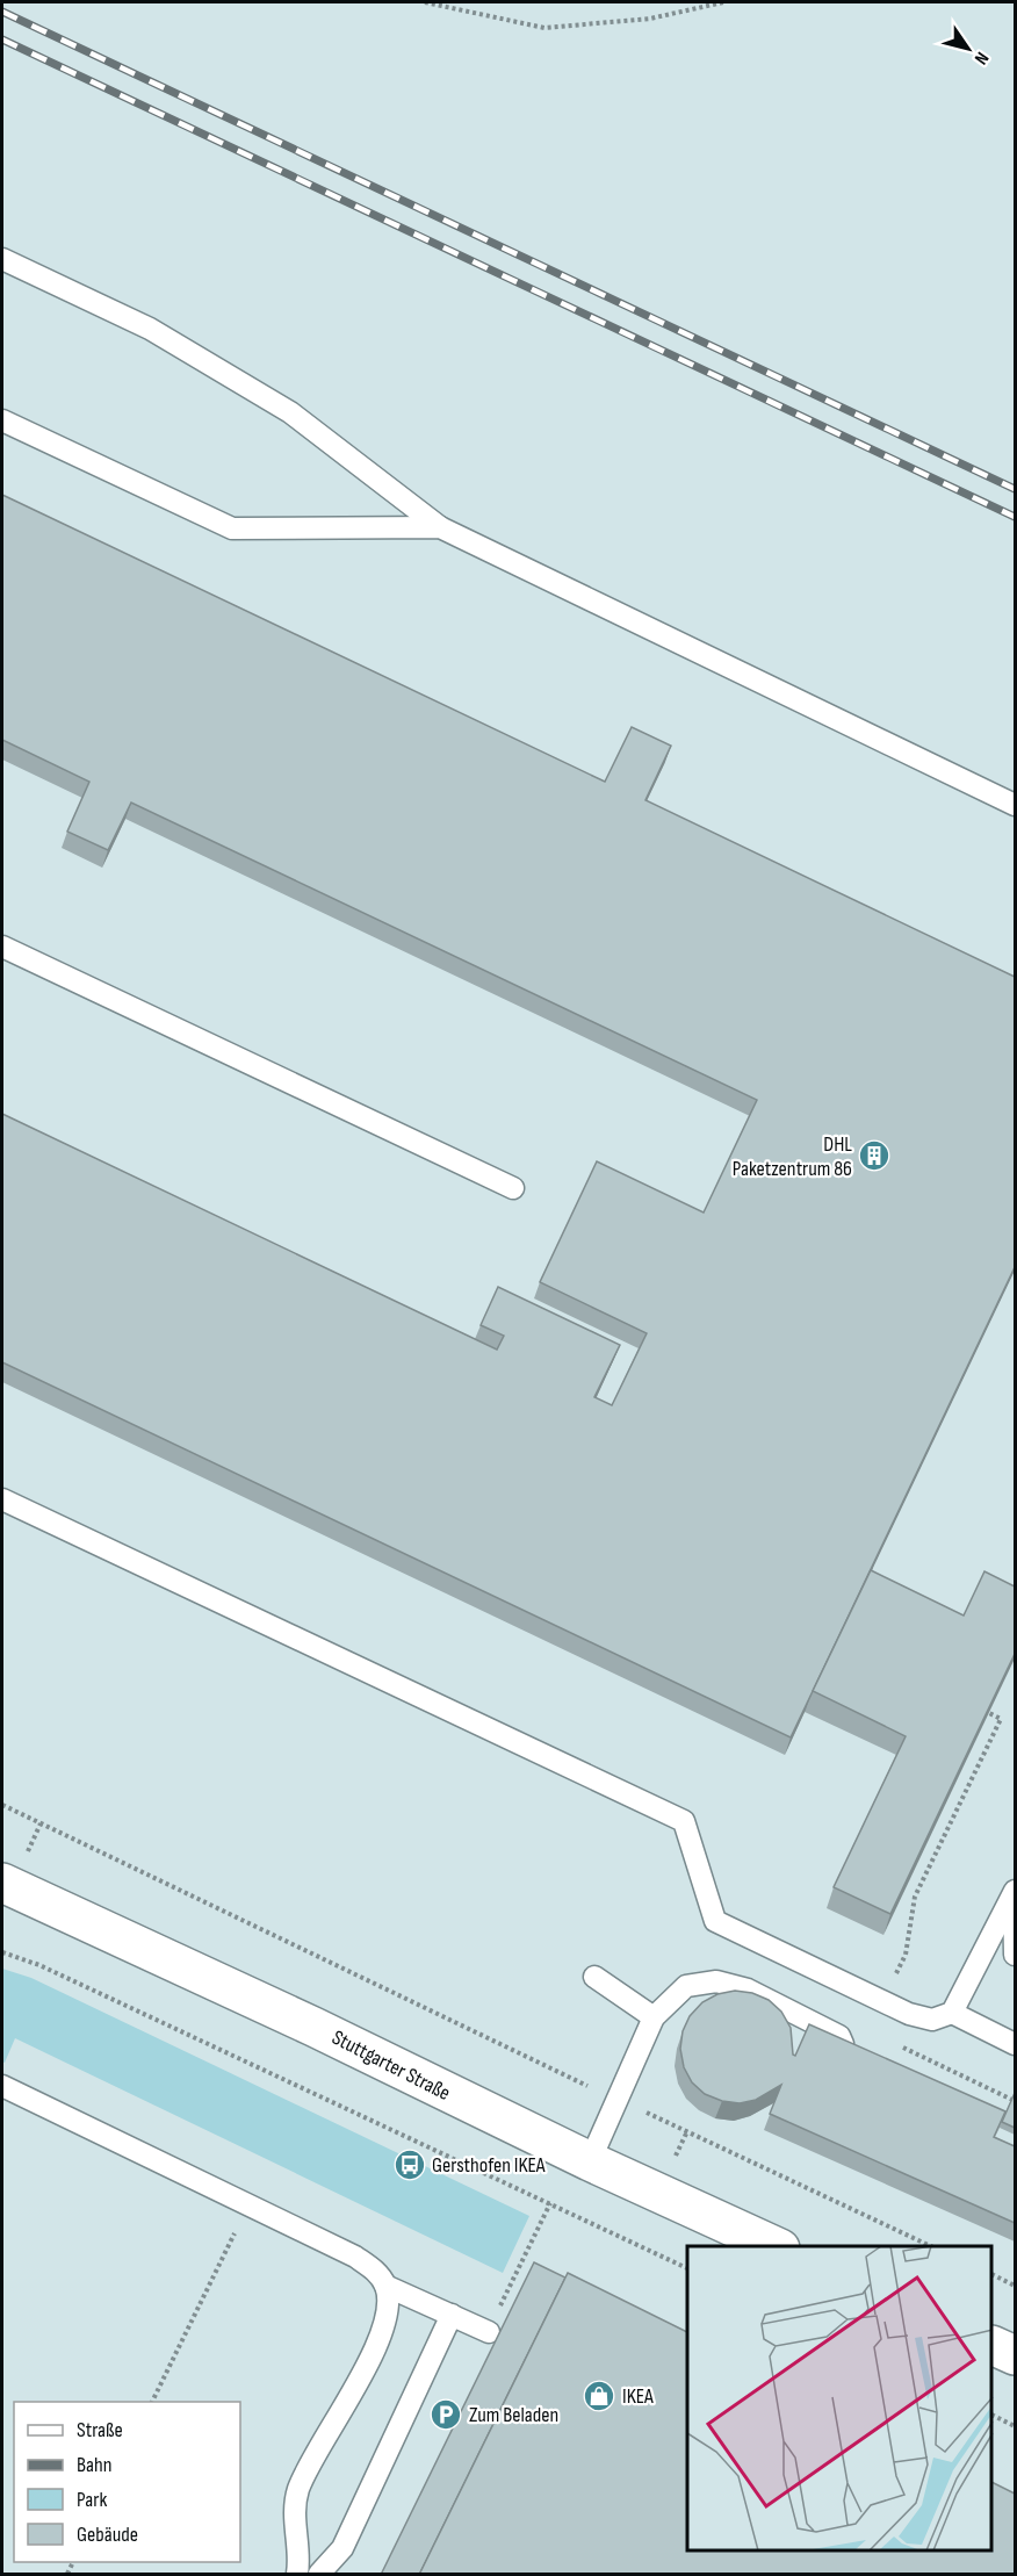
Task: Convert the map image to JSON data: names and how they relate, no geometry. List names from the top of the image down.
{
  "streets": {
    "street": ["Stuttgarter Straße"]
  },
  "places": {
    "building": ["DHL Paketzentrum 86"],
    "bus stop": ["Gersthofen IKEA"],
    "shop": ["IKEA"],
    "parking": ["Zum Beladen"]
  },
  "legend": [
    "Straße",
    "Bahn",
    "Park",
    "Gebäude"
  ],
  "north": "bottom right"
}
